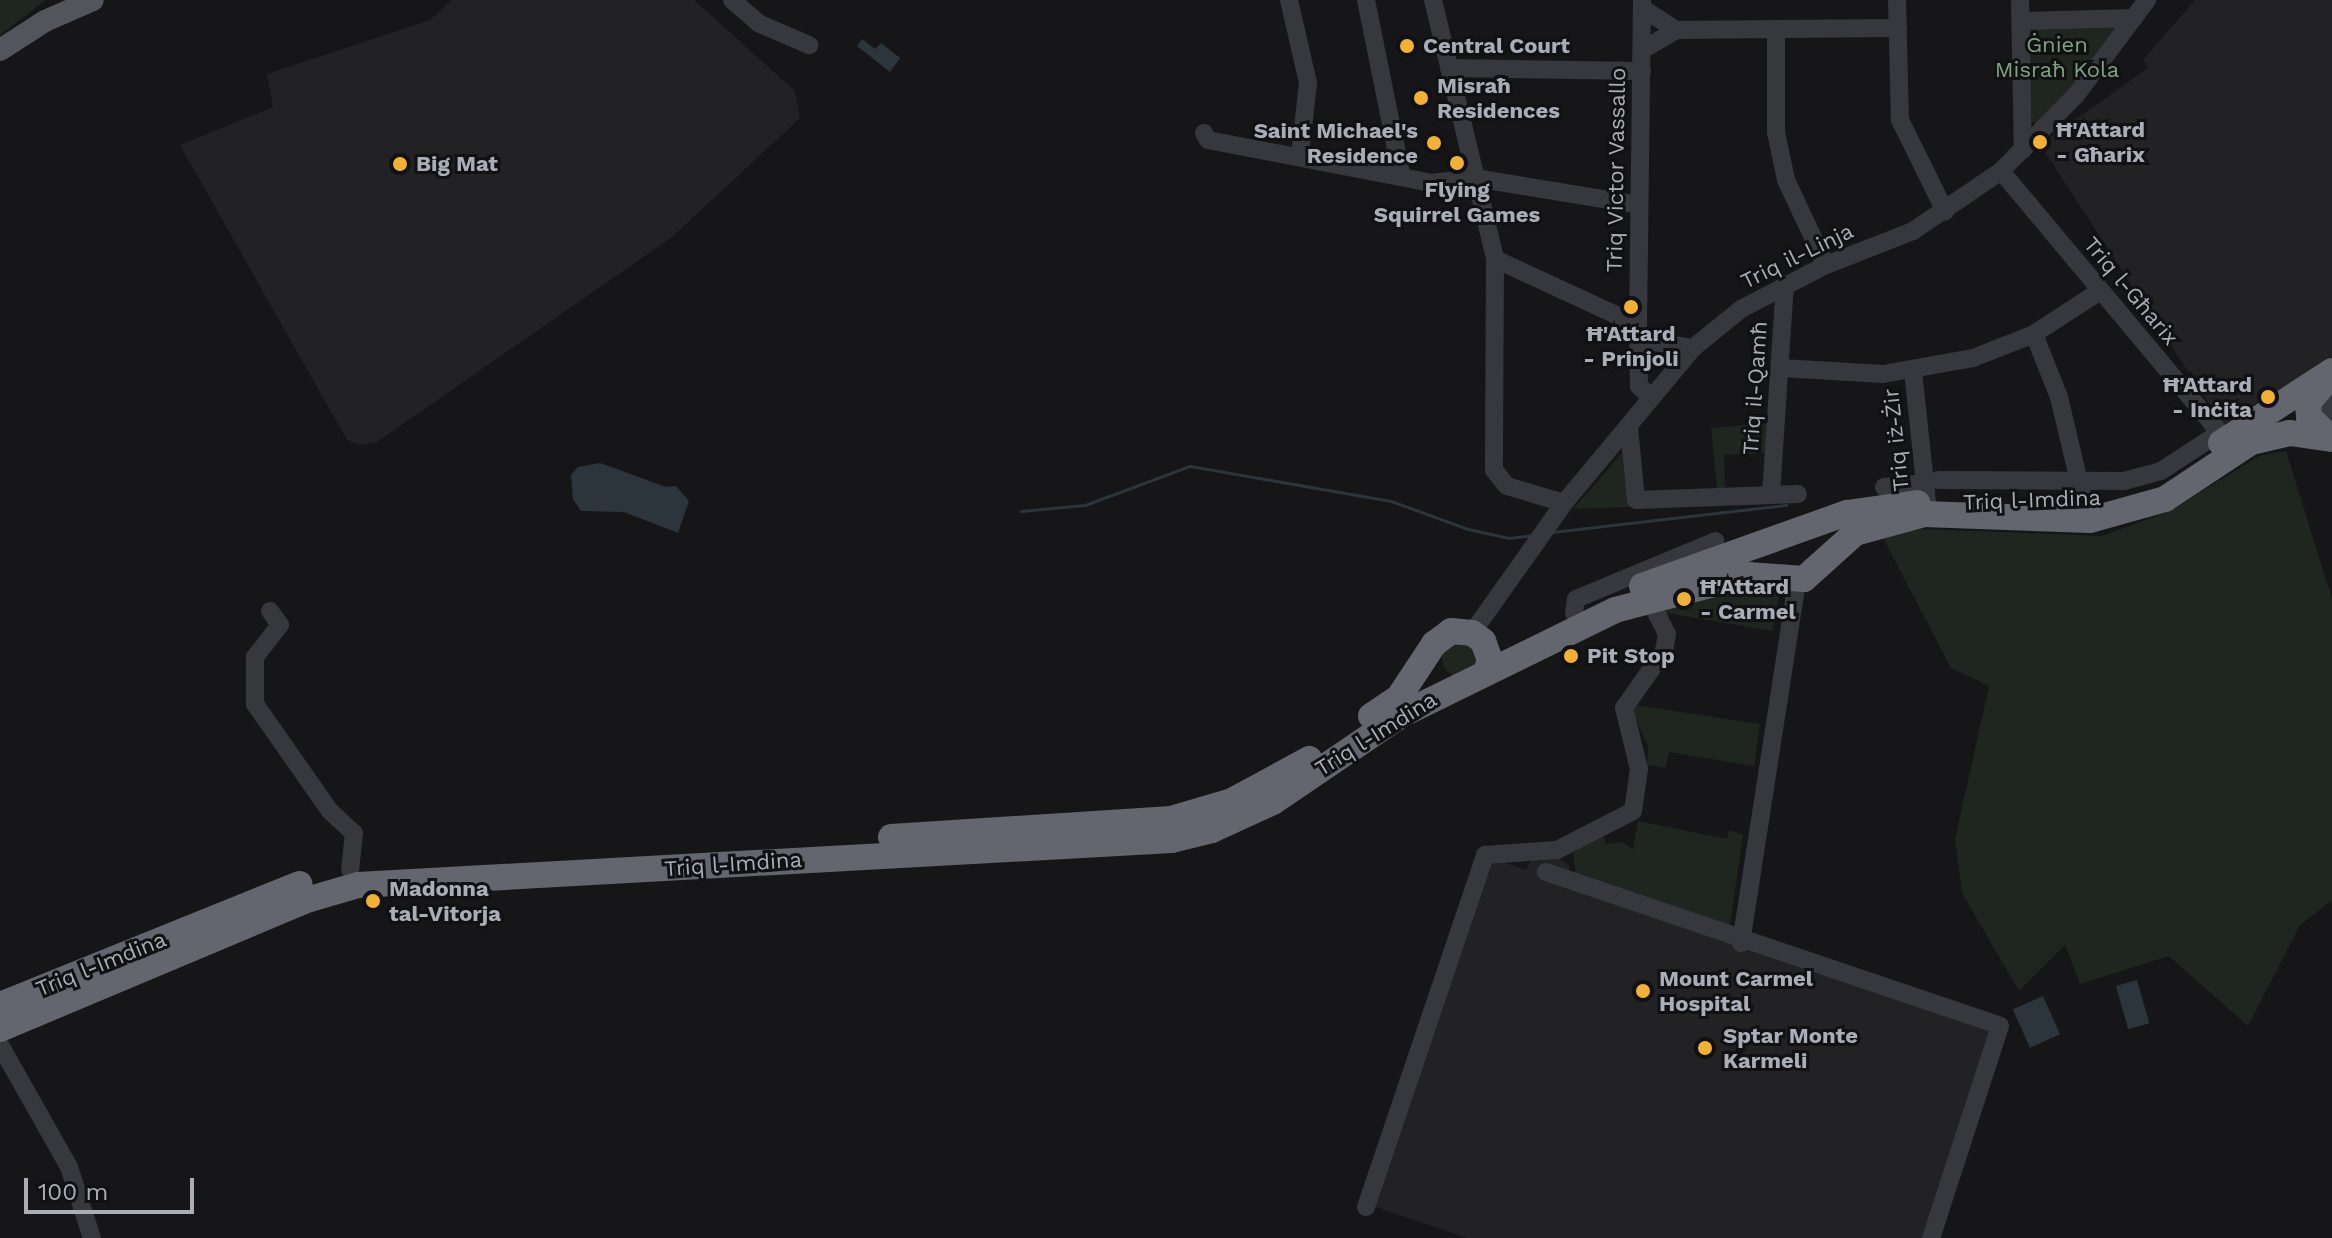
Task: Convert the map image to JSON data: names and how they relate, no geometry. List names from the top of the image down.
{
  "streets": {
    "highway": ["Triq l-Imdina"],
    "street": [
      "Triq Victor Vassallo",
      "Triq il-Linja",
      "Triq l-Għarix",
      "Triq il-Qamħ",
      "Triq iż-Żir"
    ]
  },
  "crossings": [
    ["Triq Victor Vassallo", "Triq il-Linja"],
    ["Triq il-Linja", "Triq l-Għarix"],
    ["Triq il-Linja", "Triq il-Qamħ"],
    ["Triq il-Linja", "Triq l-Imdina"],
    ["Triq l-Għarix", "Triq l-Imdina"],
    ["Triq iż-Żir", "Triq l-Imdina"]
  ],
  "parks": ["Ġnien Misraħ Kola"],
  "places": [
    "Central Court",
    "Misraħ Residences",
    "Ħ'Attard - Għarix",
    "Saint Michael's Residence",
    "Flying Squirrel Games",
    "Big Mat",
    "Ħ'Attard - Prinjoli",
    "Ħ'Attard - Inċita",
    "Ħ'Attard - Carmel",
    "Pit Stop",
    "Madonna tal-Vitorja",
    "Mount Carmel Hospital",
    "Sptar Monte Karmeli"
  ],
  "scale_bar": "100 m"
}
